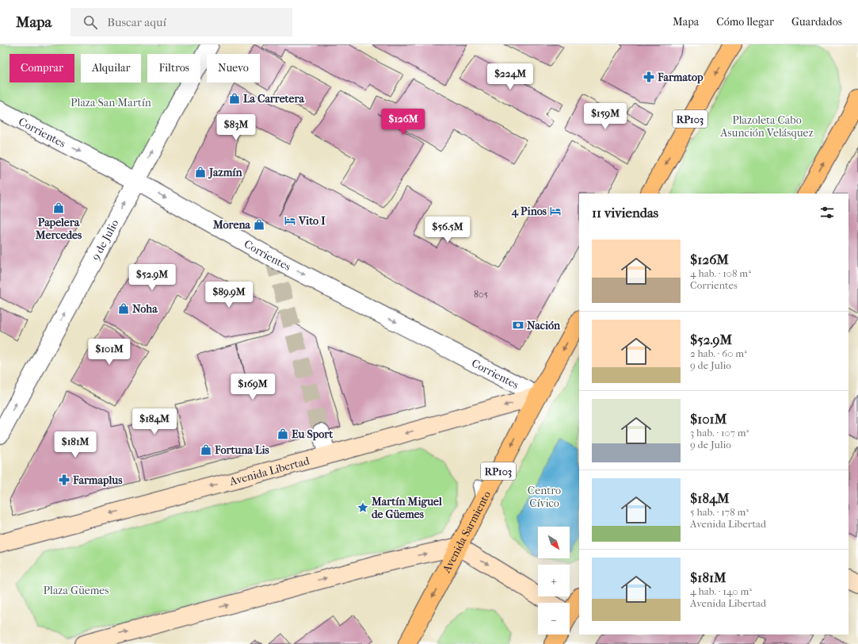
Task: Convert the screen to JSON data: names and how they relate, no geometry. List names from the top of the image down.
{
  "streets": {
    "main road": ["RP103", "Avenida Libertad", "Avenida Sarmiento"],
    "street": ["Corrientes", "9 de Julio"]
  },
  "crossings": [
    ["Corrientes", "9 de Julio"],
    ["Corrientes", "Avenida Libertad"],
    ["Corrientes", "Avenida Sarmiento"],
    ["Avenida Libertad", "Avenida Sarmiento"]
  ],
  "one_way": ["Corrientes", "9 de Julio", "Avenida Sarmiento"],
  "parks": [
    "Plaza San Martín",
    "Plazoleta Cabo Asunción Velásquez",
    "Centro Cívico",
    "Plaza Güemes"
  ],
  "places": {
    "pharmacy": ["Farmatop", "Farmaplus"],
    "shop": [
      "La Carretera",
      "Jazmín",
      "Papelera Mercedes",
      "Morena",
      "Noha",
      "Eu Sport",
      "Fortuna Lis"
    ],
    "hotel": ["4 Pinos", "Vito I"],
    "bank": ["Nación"],
    "place": ["Martín Miguel de Güemes"]
  },
  "house_numbers": ["805"],
  "north": "bottom right",
  "page": {
    "header": "Mapa",
    "search": "Buscar aquí",
    "nav": ["Mapa", "Cómo llegar", "Guardados"],
    "chip": [
      "Comprar",
      "Alquilar",
      "Filtros",
      "Nuevo"
    ],
    "price": [
      "$224M",
      "$159M",
      "$126M",
      "$83M",
      "$56.5M",
      "$52.9M",
      "$89.9M",
      "$101M",
      "$169M",
      "$184M",
      "$181M"
    ],
    "heading": "11 viviendas",
    "list": [
      {
        "name": "$126M",
        "note": "4 hab. · 108 m² · Corrientes"
      },
      {
        "name": "$52.9M",
        "note": "2 hab. · 60 m² · 9 de Julio"
      },
      {
        "name": "$101M",
        "note": "3 hab. · 107 m² · 9 de Julio"
      },
      {
        "name": "$184M",
        "note": "5 hab. · 178 m² · Avenida Libertad"
      },
      {
        "name": "$181M",
        "note": "4 hab. · 140 m² · Avenida Libertad"
      }
    ],
    "map_buttons": ["+", "−"]
  }
}
